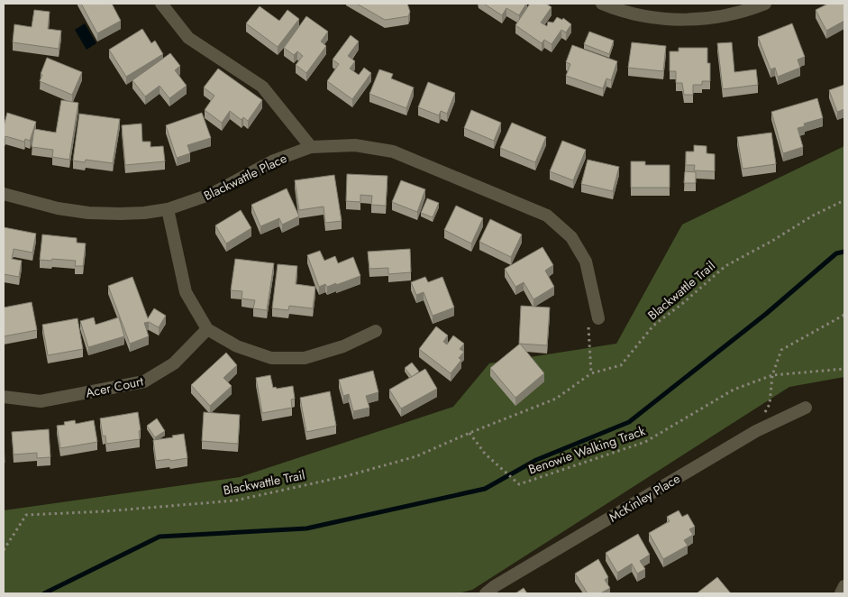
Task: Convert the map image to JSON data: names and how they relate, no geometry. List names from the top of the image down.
{
  "streets": {
    "street": ["Blackwattle Place", "Acer Court", "McKinley Place"],
    "path": ["Blackwattle Trail", "Benowie Walking Track"]
  },
  "crossings": [
    ["Blackwattle Trail", "Benowie Walking Track"]
  ]
}
